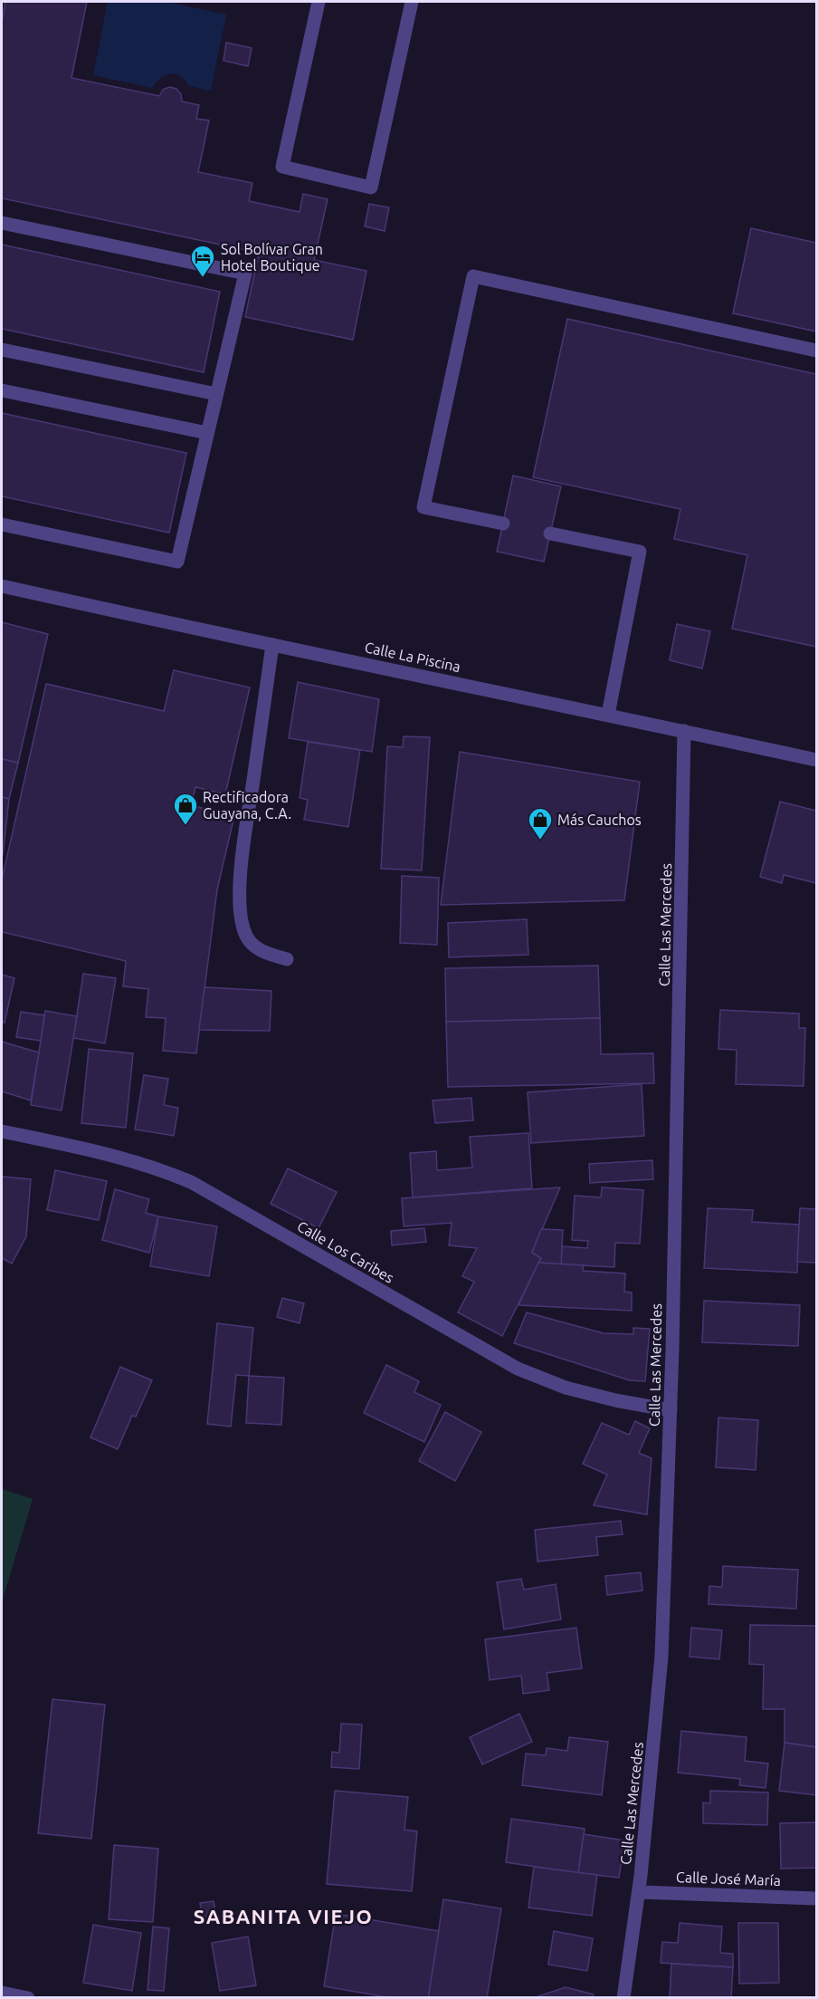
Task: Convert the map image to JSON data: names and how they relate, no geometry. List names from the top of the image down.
{
  "streets": {
    "street": [
      "Calle La Piscina",
      "Calle Las Mercedes",
      "Calle Los Caribes",
      "Calle José María"
    ]
  },
  "crossings": [
    ["Calle La Piscina", "Calle Las Mercedes"],
    ["Calle Las Mercedes", "Calle Los Caribes"],
    ["Calle Las Mercedes", "Calle José María"]
  ],
  "districts": ["SABANITA VIEJO"],
  "places": {
    "hotel": ["Sol Bolívar Gran Hotel Boutique"],
    "shop": ["Rectificadora Guayana, C.A.", "Más Cauchos"]
  }
}
